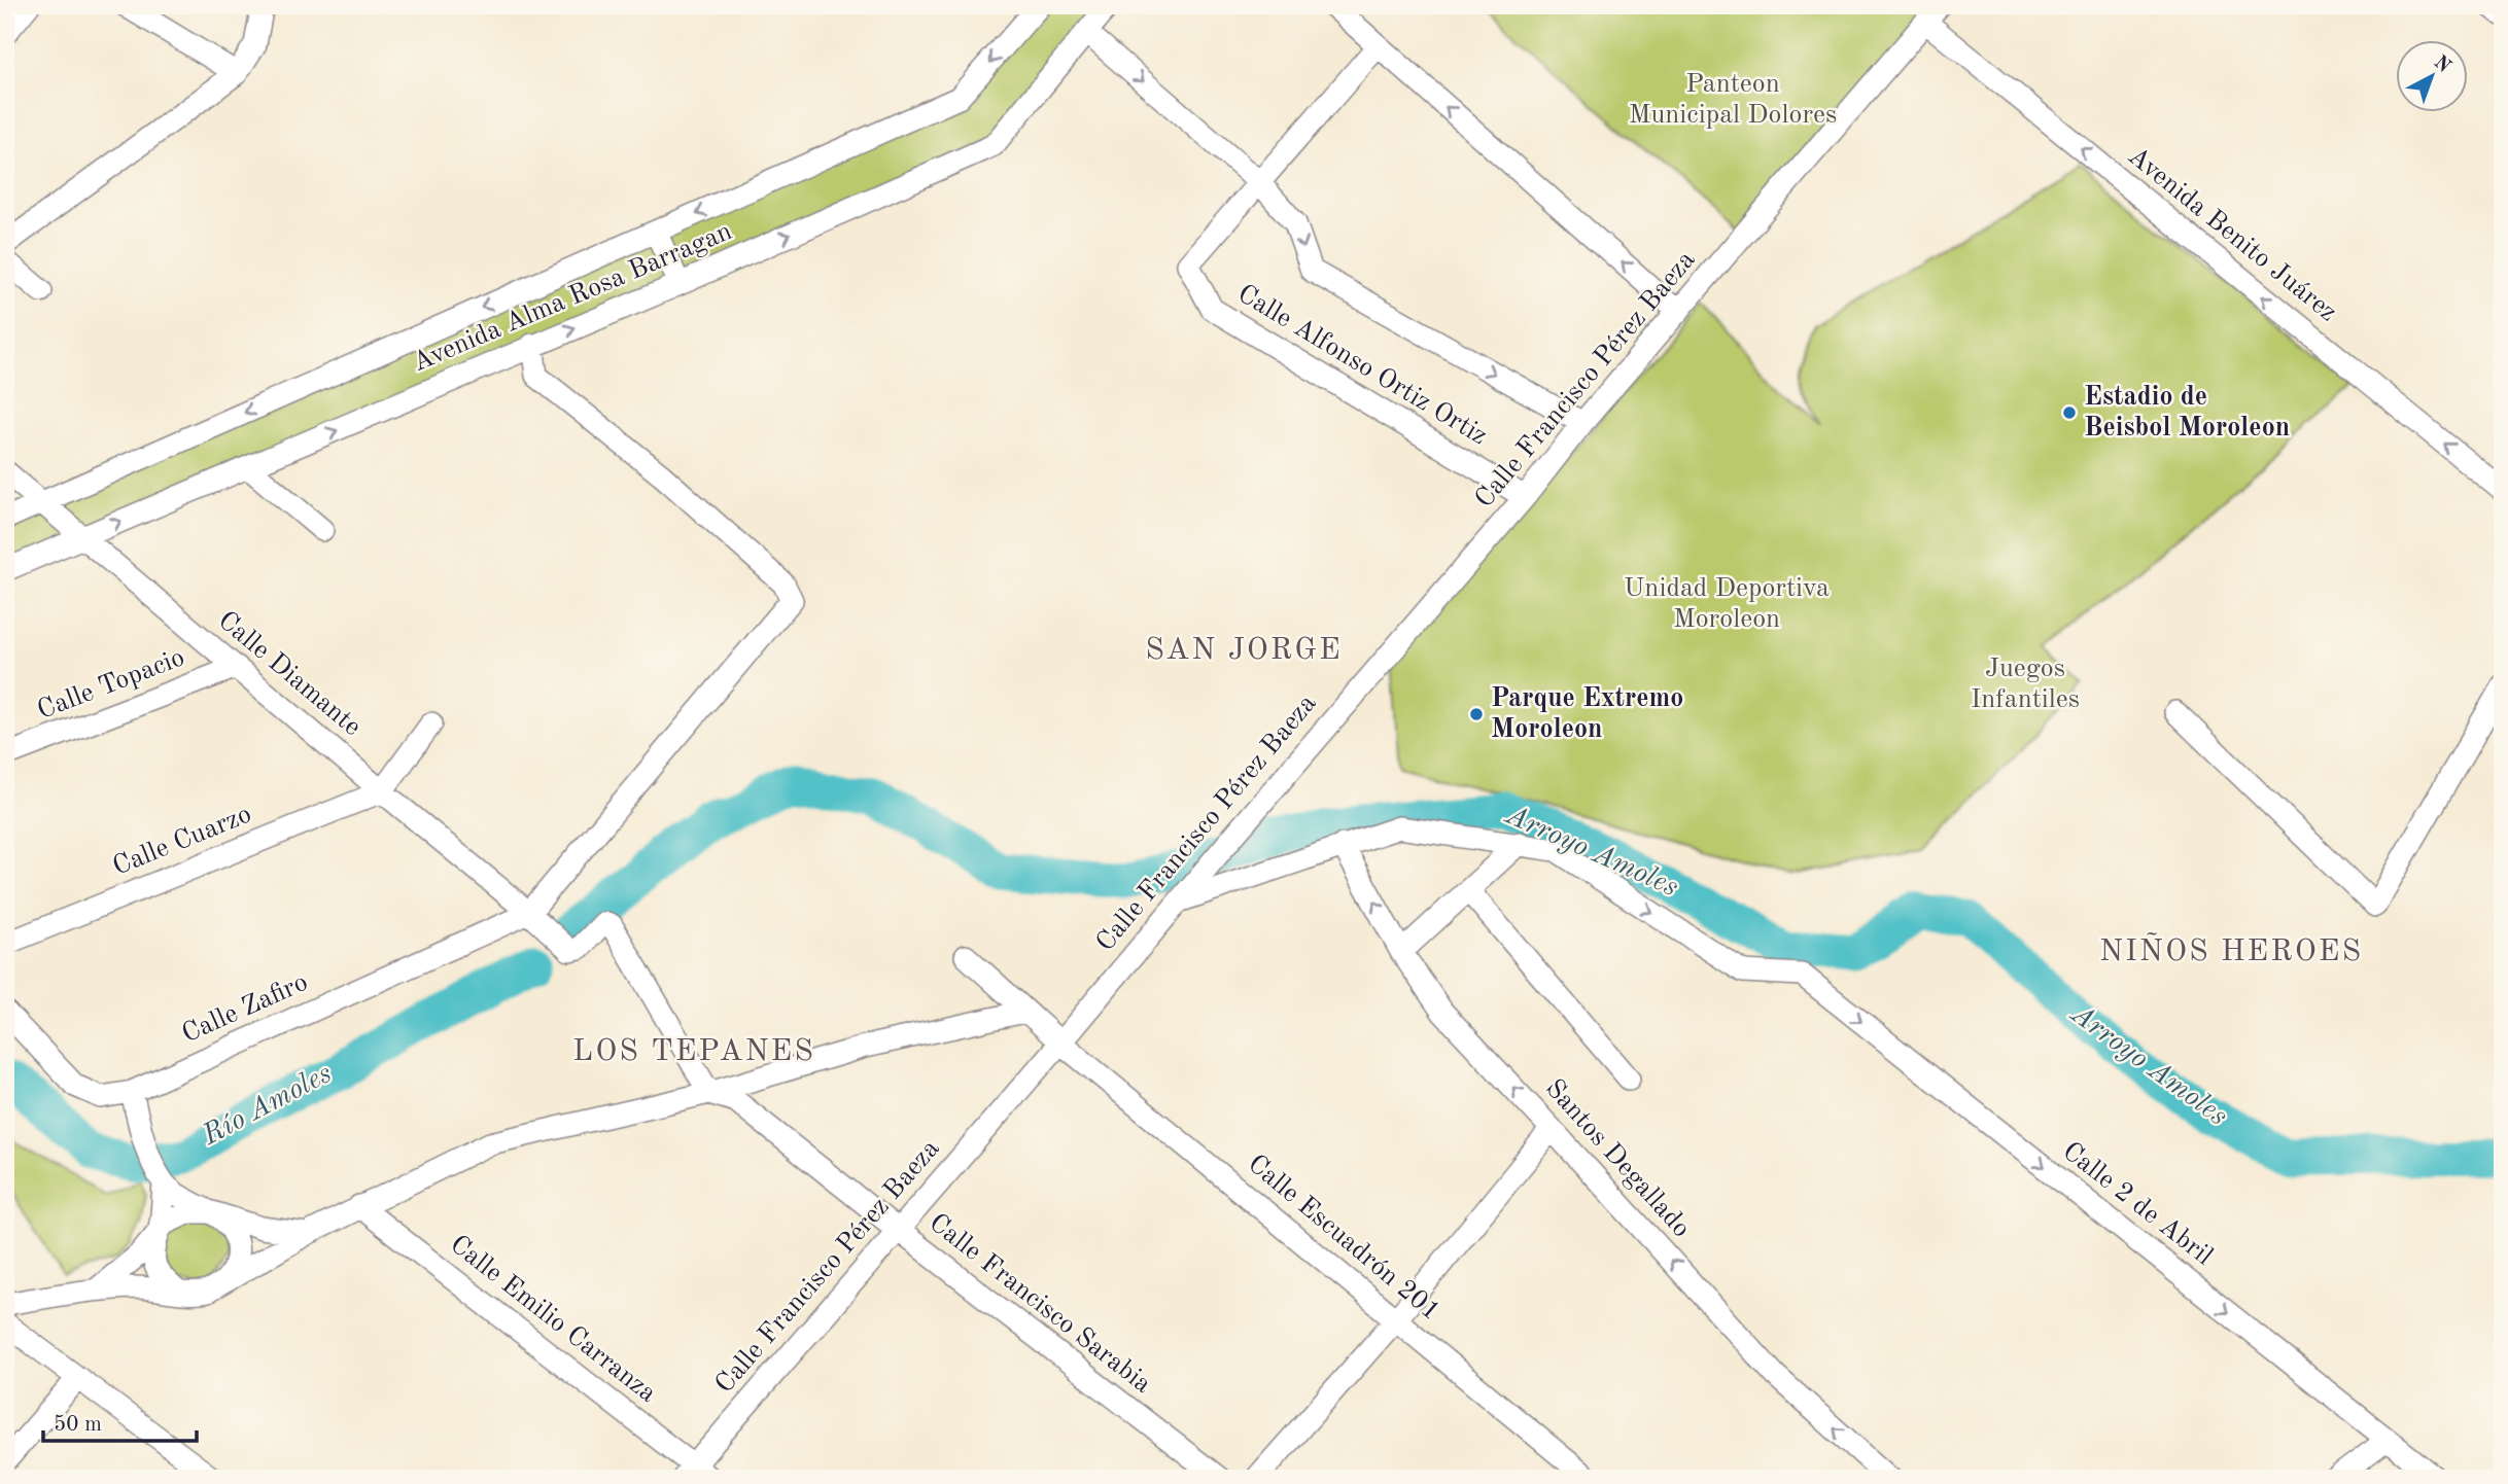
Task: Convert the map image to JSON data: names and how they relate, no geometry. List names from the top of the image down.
{
  "streets": {
    "street": [
      "Avenida Benito Juárez",
      "Avenida Alma Rosa Barragan",
      "Calle Alfonso Ortiz Ortiz",
      "Calle Francisco Pérez Baeza",
      "Calle Diamante",
      "Calle Topacio",
      "Calle Cuarzo",
      "Calle Zafiro",
      "Santos Degallado",
      "Calle 2 de Abril",
      "Calle Escuadrón 201",
      "Calle Francisco Sarabia",
      "Calle Emilio Carranza"
    ]
  },
  "crossings": [
    ["Avenida Benito Juárez", "Calle Francisco Pérez Baeza"],
    ["Avenida Alma Rosa Barragan", "Calle Diamante"],
    ["Calle Alfonso Ortiz Ortiz", "Calle Francisco Pérez Baeza"],
    ["Calle Francisco Pérez Baeza", "Calle Escuadrón 201"],
    ["Calle Francisco Pérez Baeza", "Calle Francisco Sarabia"],
    ["Calle Francisco Pérez Baeza", "Calle Emilio Carranza"],
    ["Calle Diamante", "Calle Topacio"],
    ["Calle Diamante", "Calle Cuarzo"],
    ["Calle Diamante", "Calle Zafiro"],
    ["Calle Diamante", "Calle Francisco Sarabia"]
  ],
  "one_way": ["Avenida Benito Juárez", "Santos Degallado", "Calle 2 de Abril"],
  "districts": ["SAN JORGE", "NIÑOS HEROES", "LOS TEPANES"],
  "water": ["Arroyo Amoles", "Río Amoles"],
  "parks": ["Panteon Municipal Dolores", "Unidad Deportiva Moroleon", "Juegos Infantiles"],
  "places": ["Estadio de Beisbol Moroleon", "Parque Extremo Moroleon"],
  "scale_bar": "50 m",
  "north": "top right"
}
